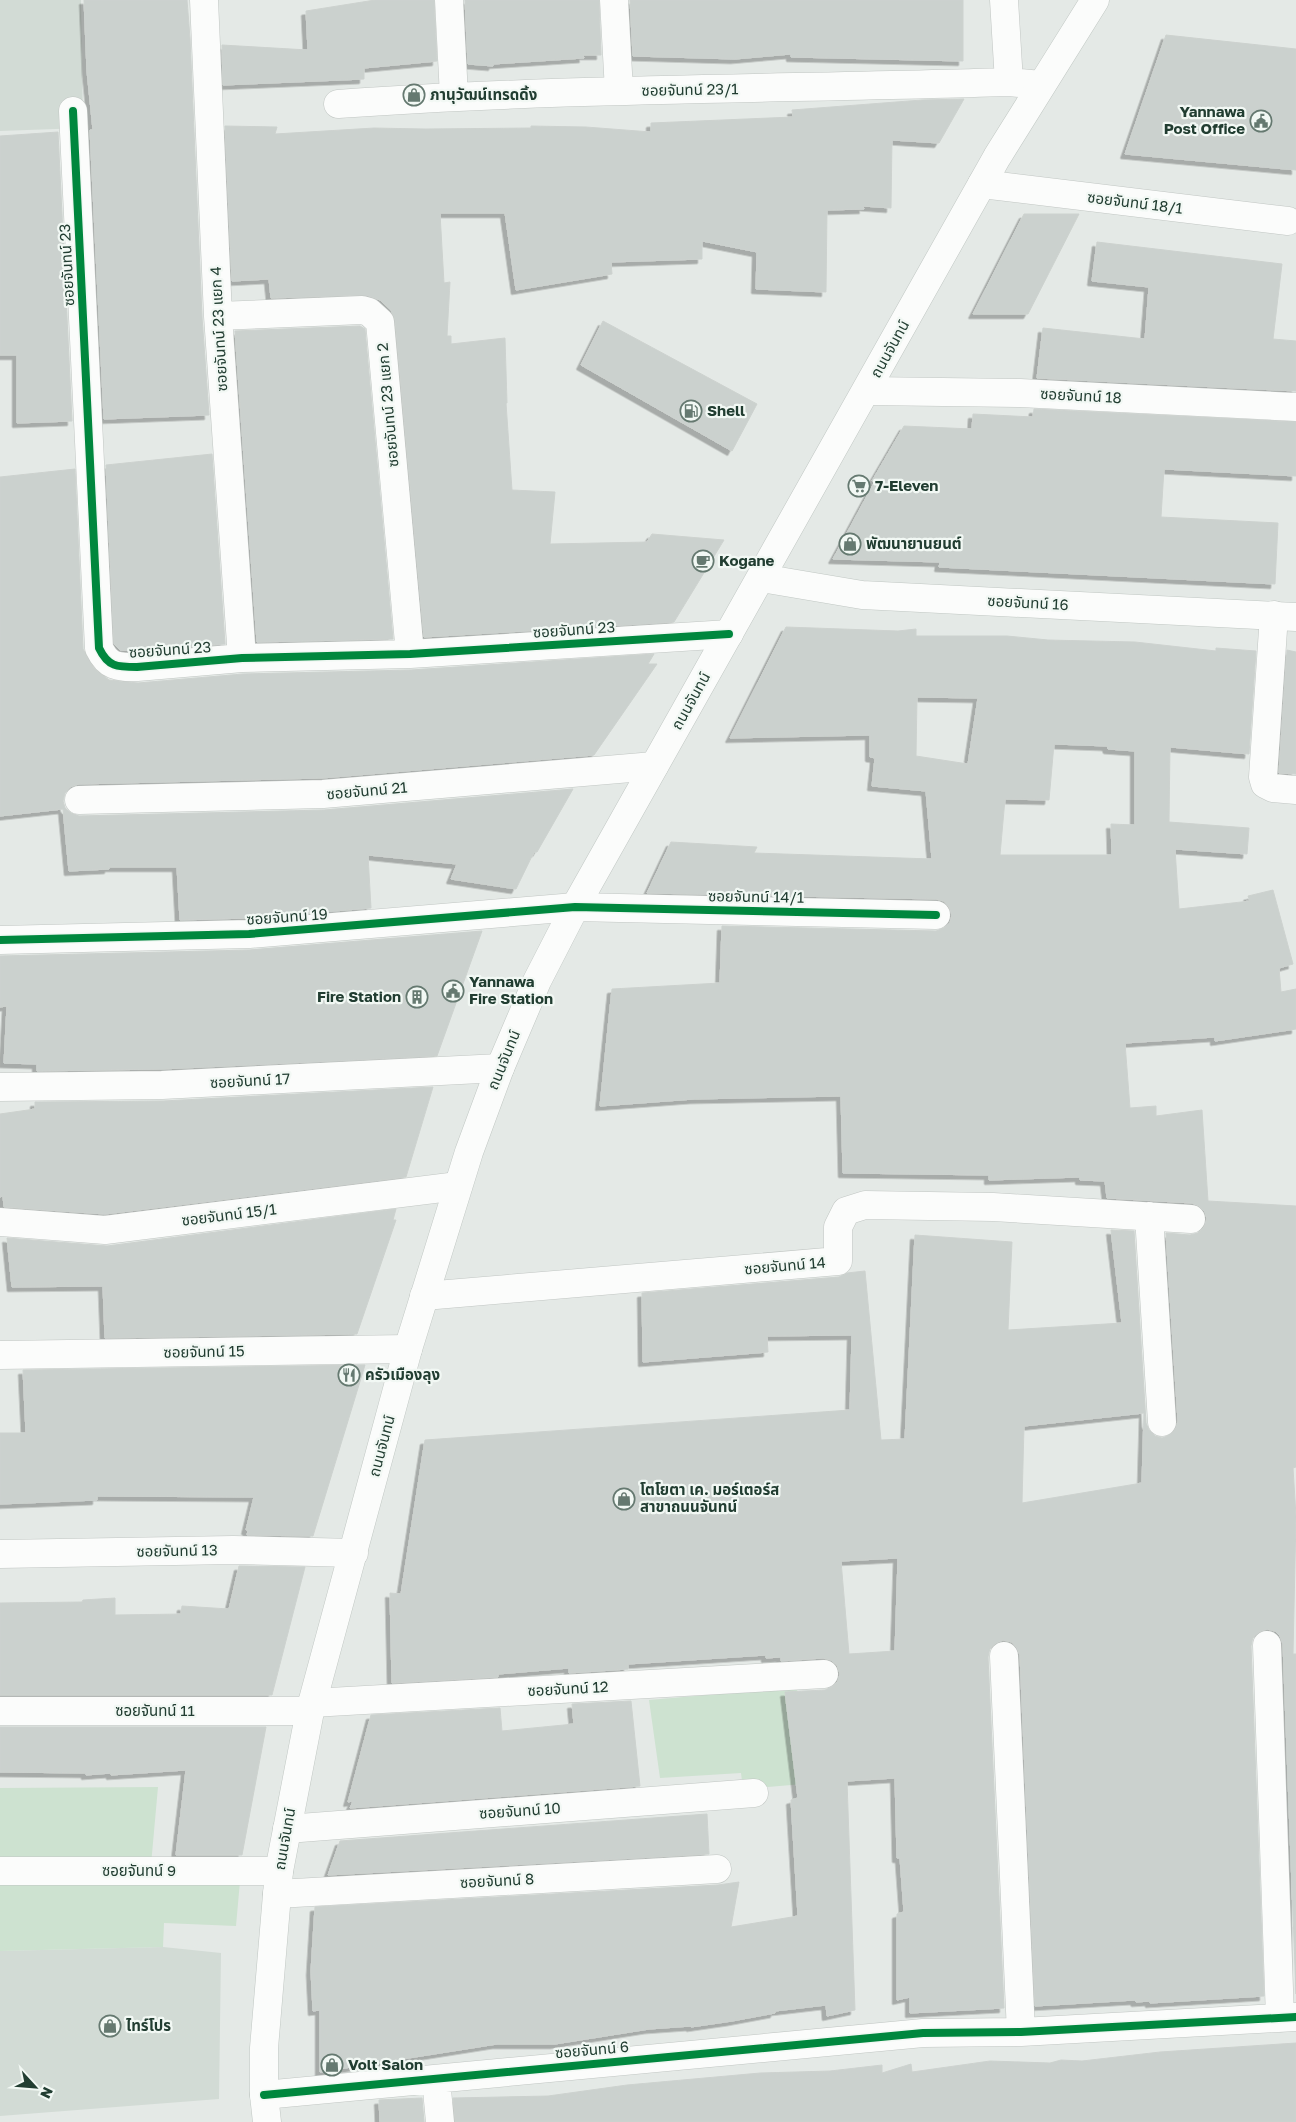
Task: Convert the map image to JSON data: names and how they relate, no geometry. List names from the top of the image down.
{
  "streets": {
    "street": [
      "ซอยจันทน์ 23/1",
      "ซอยจันทน์ 18/1",
      "ซอยจันทน์ 23",
      "ซอยจันทน์ 23 แยก 4",
      "ถนนจันทน์",
      "ซอยจันทน์ 18",
      "ซอยจันทน์ 23 แยก 2",
      "ซอยจันทน์ 16",
      "ซอยจันทน์ 21",
      "ซอยจันทน์ 14/1",
      "ซอยจันทน์ 19",
      "ซอยจันทน์ 17",
      "ซอยจันทน์ 15/1",
      "ซอยจันทน์ 14",
      "ซอยจันทน์ 15",
      "ซอยจันทน์ 13",
      "ซอยจันทน์ 12",
      "ซอยจันทน์ 11",
      "ซอยจันทน์ 10",
      "ซอยจันทน์ 9",
      "ซอยจันทน์ 8",
      "ซอยจันทน์ 6"
    ]
  },
  "crossings": [
    ["ซอยจันทน์ 23/1", "ถนนจันทน์"],
    ["ซอยจันทน์ 18/1", "ถนนจันทน์"],
    ["ซอยจันทน์ 23", "ซอยจันทน์ 23 แยก 4"],
    ["ซอยจันทน์ 23", "ถนนจันทน์"],
    ["ซอยจันทน์ 23", "ซอยจันทน์ 23 แยก 2"],
    ["ซอยจันทน์ 23 แยก 4", "ซอยจันทน์ 23 แยก 2"],
    ["ถนนจันทน์", "ซอยจันทน์ 18"],
    ["ถนนจันทน์", "ซอยจันทน์ 16"],
    ["ถนนจันทน์", "ซอยจันทน์ 21"],
    ["ถนนจันทน์", "ซอยจันทน์ 14/1"],
    ["ถนนจันทน์", "ซอยจันทน์ 19"],
    ["ถนนจันทน์", "ซอยจันทน์ 17"],
    ["ถนนจันทน์", "ซอยจันทน์ 15/1"],
    ["ถนนจันทน์", "ซอยจันทน์ 14"],
    ["ถนนจันทน์", "ซอยจันทน์ 15"],
    ["ถนนจันทน์", "ซอยจันทน์ 13"],
    ["ถนนจันทน์", "ซอยจันทน์ 12"],
    ["ถนนจันทน์", "ซอยจันทน์ 11"],
    ["ถนนจันทน์", "ซอยจันทน์ 10"],
    ["ถนนจันทน์", "ซอยจันทน์ 9"],
    ["ถนนจันทน์", "ซอยจันทน์ 8"],
    ["ถนนจันทน์", "ซอยจันทน์ 6"],
    ["ซอยจันทน์ 14/1", "ซอยจันทน์ 19"],
    ["ซอยจันทน์ 12", "ซอยจันทน์ 11"],
    ["ซอยจันทน์ 9", "ซอยจันทน์ 8"]
  ],
  "places": {
    "shop": [
      "ภานุวัฒน์เทรดดิ้ง",
      "พัฒนายานยนต์",
      "โตโยตา เค. มอร์เตอร์ส สาขาถนนจันทน์",
      "ไทร์โปร",
      "Volt Salon"
    ],
    "public building": ["Yannawa Post Office", "Yannawa Fire Station"],
    "fuel station": ["Shell"],
    "supermarket": ["7-Eleven"],
    "cafe": ["Kogane"],
    "building": ["Fire Station"],
    "restaurant": ["ครัวเมืองลุง"]
  },
  "north": "bottom right"
}
